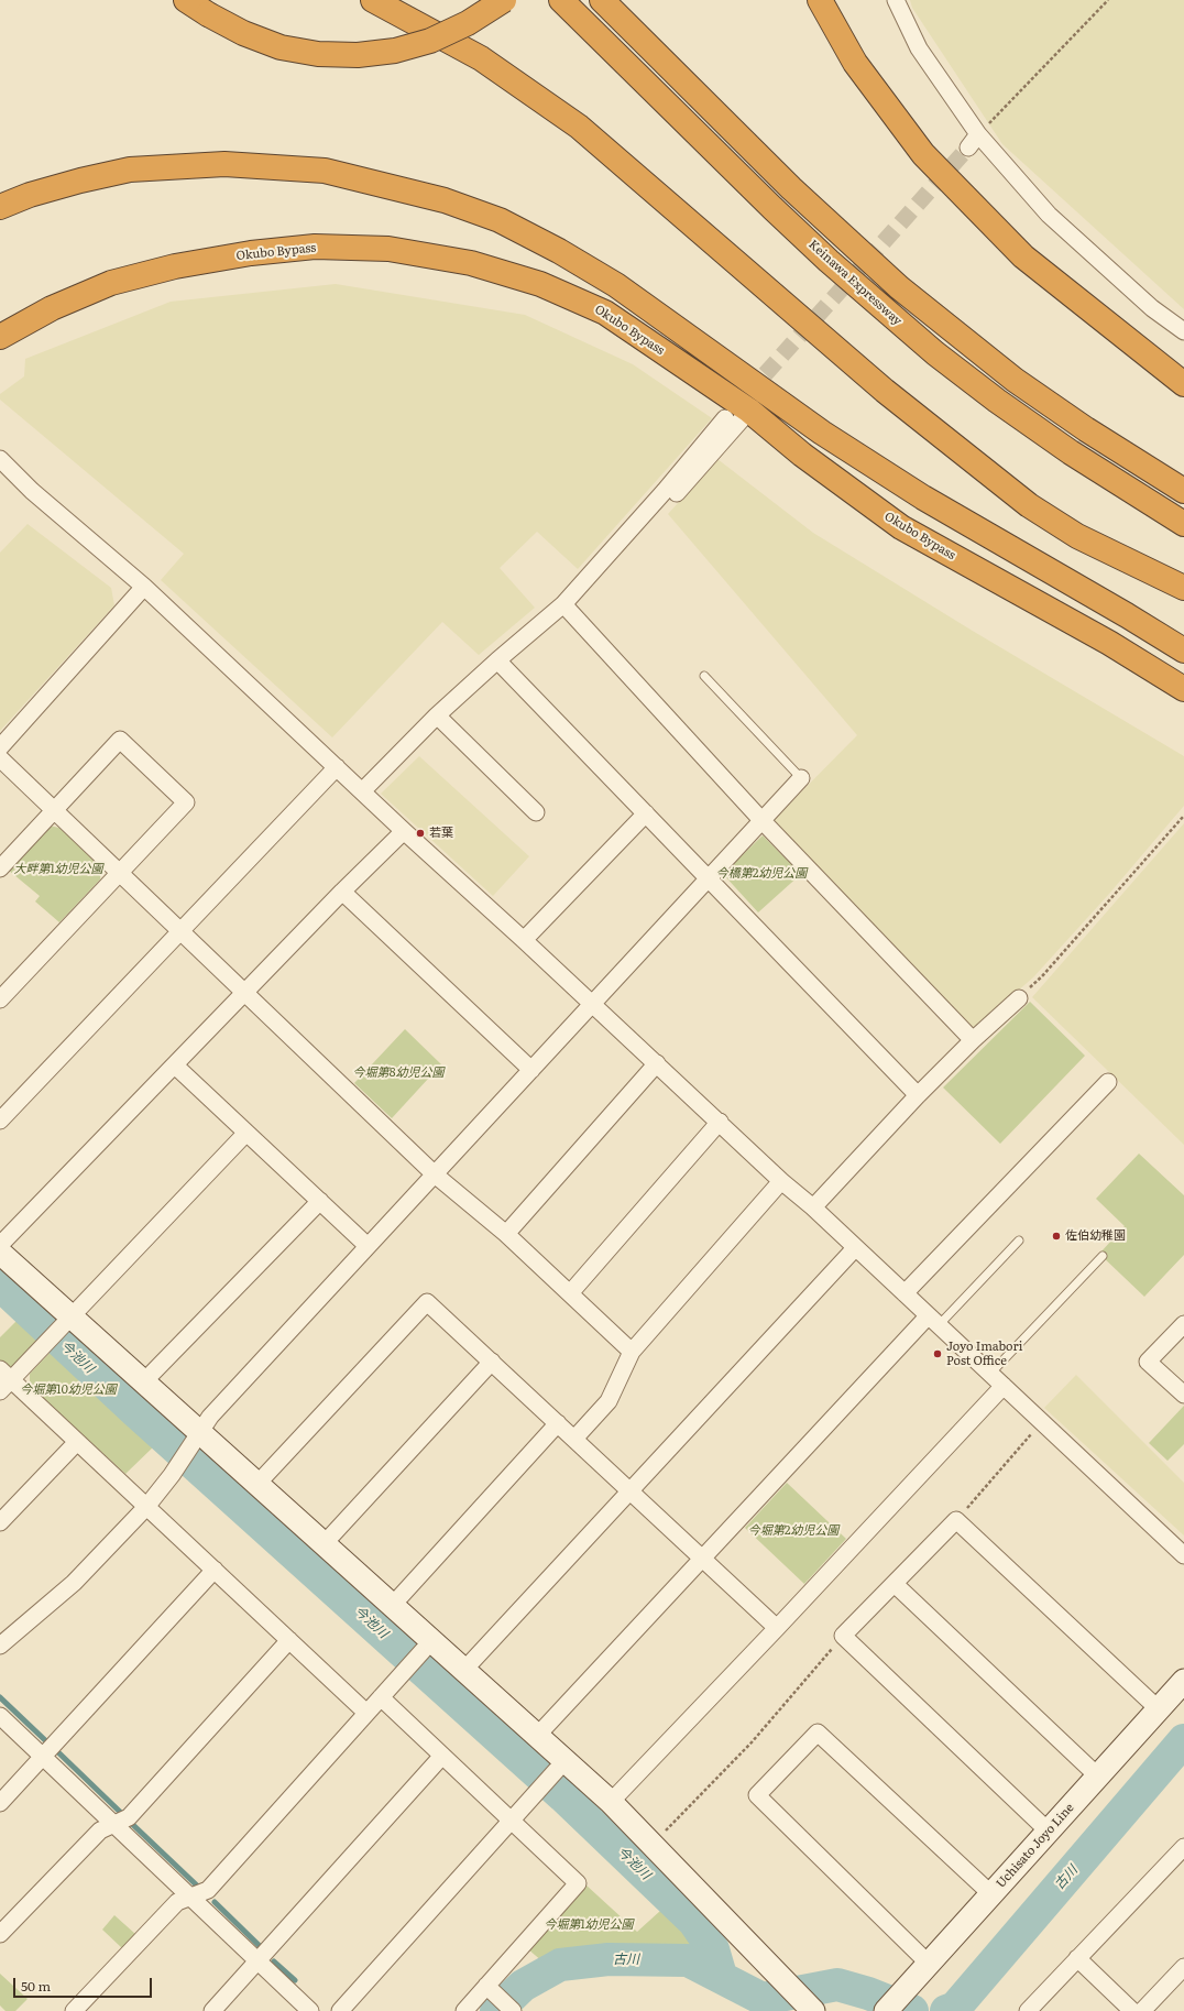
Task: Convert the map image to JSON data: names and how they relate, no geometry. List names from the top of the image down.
{
  "streets": {
    "highway": ["Okubo Bypass", "Keinawa Expressway"],
    "street": ["Uchisato Joyo Line"]
  },
  "water": ["今池川", "古川"],
  "parks": [
    "大畔第1幼児公園",
    "今橋第2幼児公園",
    "今堀第8幼児公園",
    "今堀第10幼児公園",
    "今堀第2幼児公園",
    "今堀第1幼児公園"
  ],
  "places": ["若葉", "佐伯幼稚園", "Joyo Imabori Post Office"],
  "scale_bar": "50 m"
}
